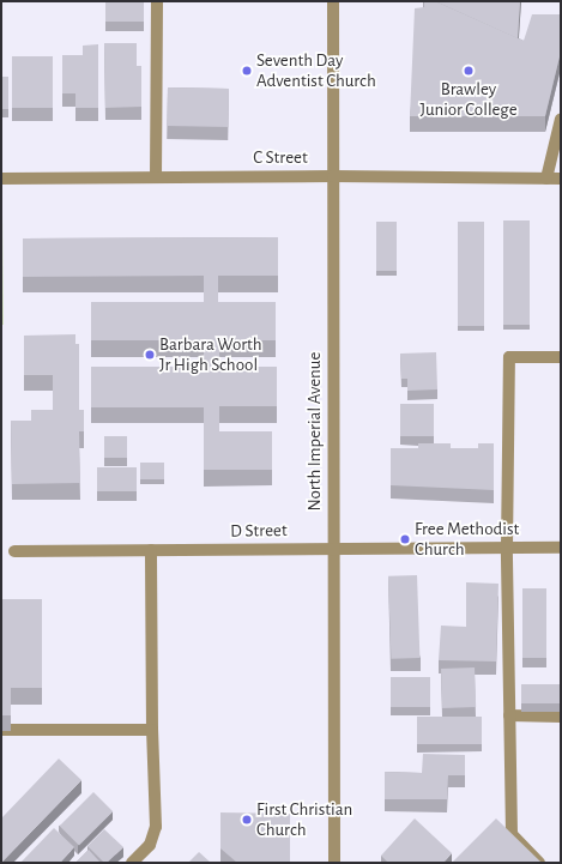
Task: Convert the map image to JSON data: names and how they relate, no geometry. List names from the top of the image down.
{
  "streets": {
    "street": ["C Street", "North Imperial Avenue", "D Street"]
  },
  "crossings": [
    ["C Street", "North Imperial Avenue"],
    ["North Imperial Avenue", "D Street"]
  ],
  "places": [
    "Seventh Day Adventist Church",
    "Brawley Junior College",
    "Barbara Worth Jr High School",
    "Free Methodist Church",
    "First Christian Church"
  ]
}
